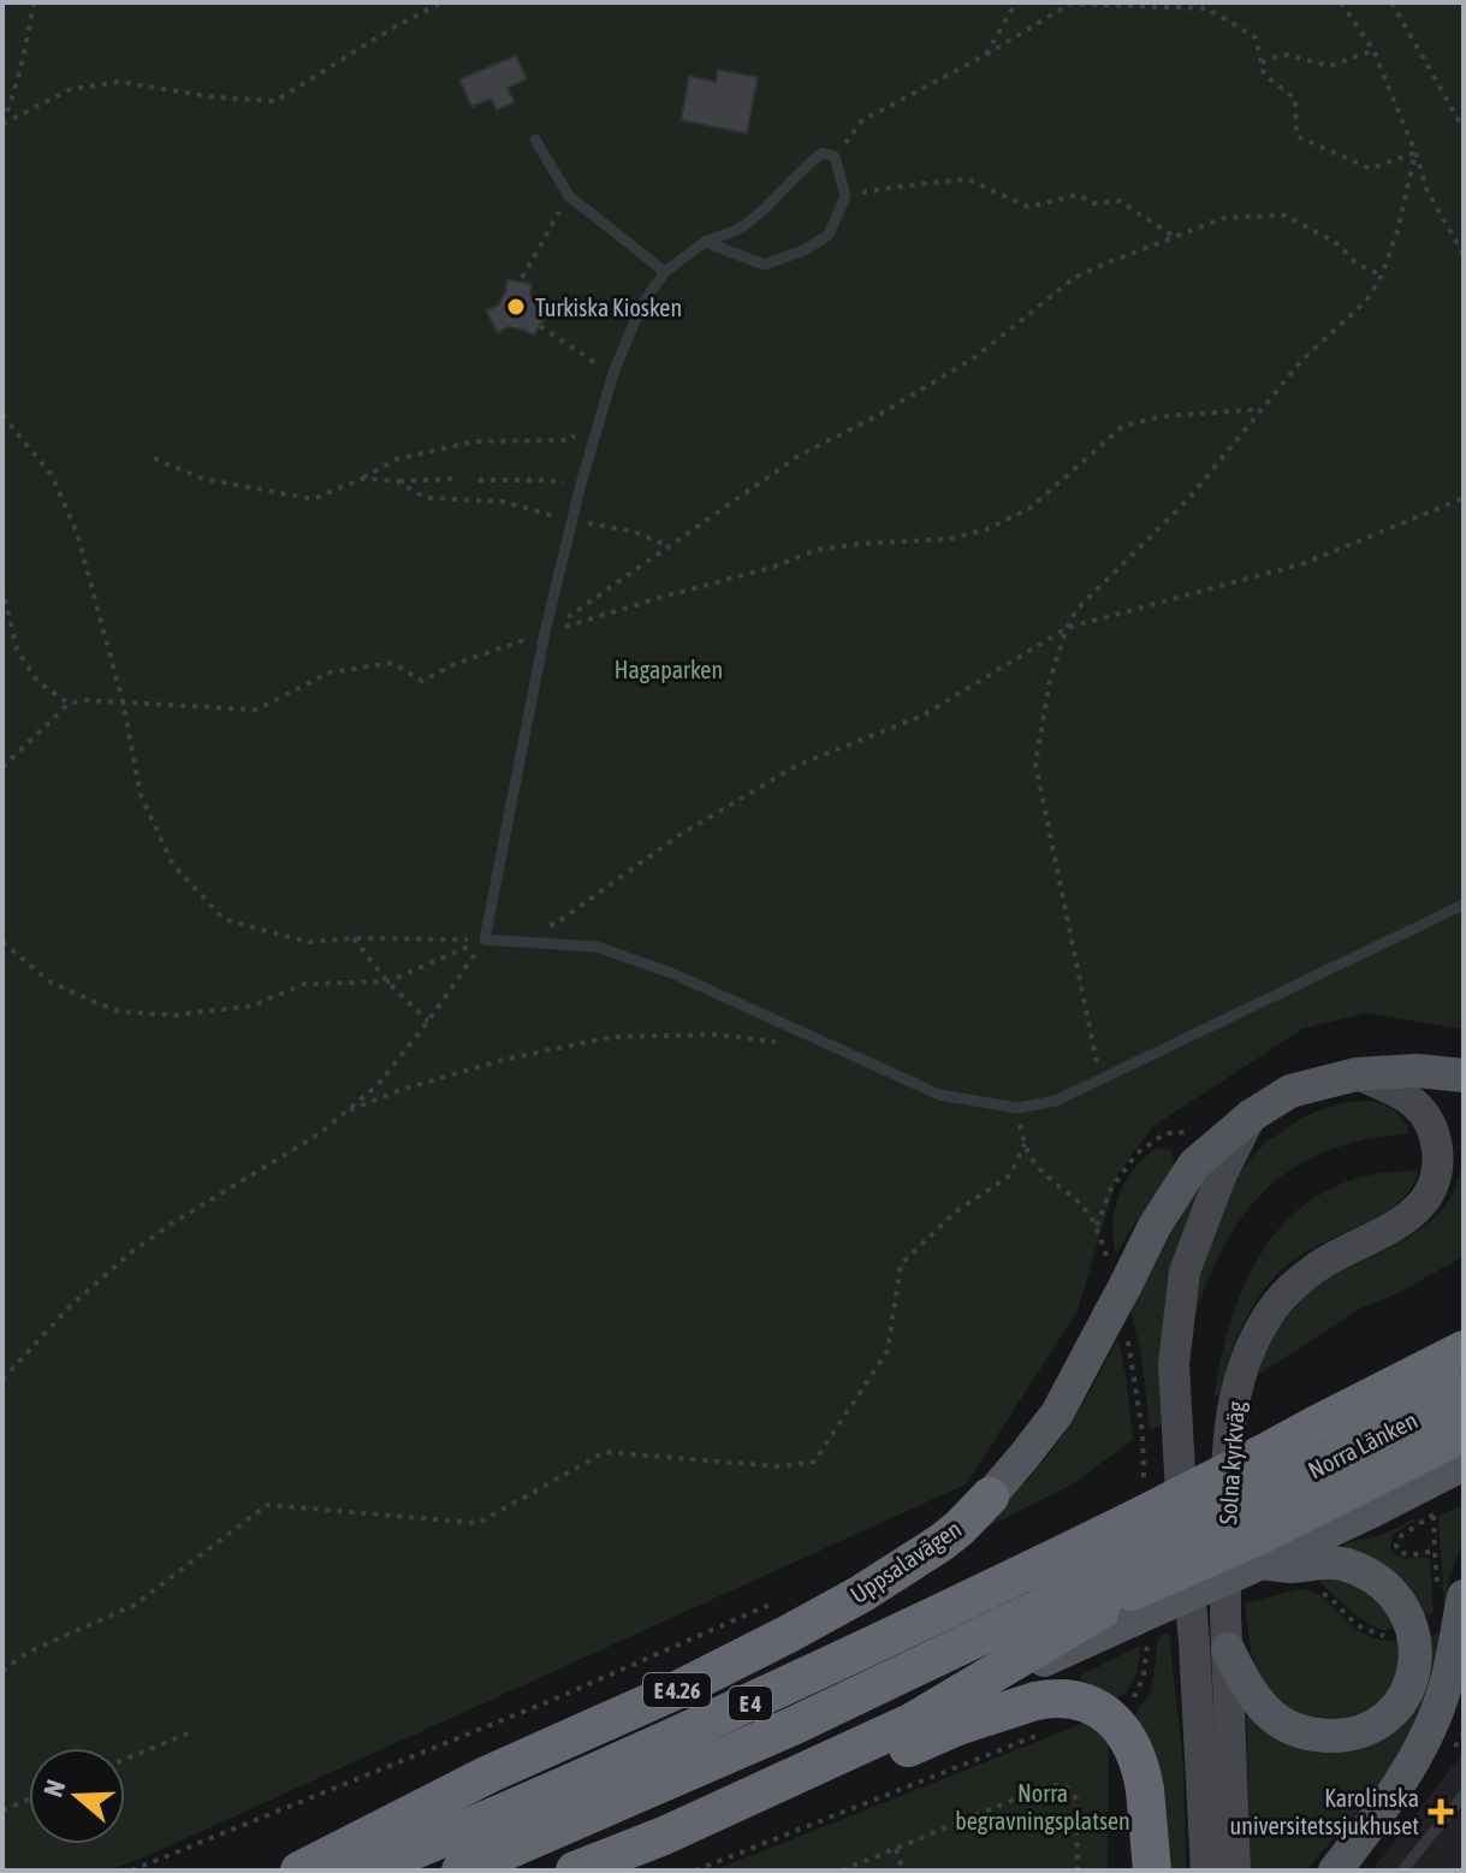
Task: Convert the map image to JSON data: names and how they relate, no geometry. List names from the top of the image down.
{
  "streets": {
    "highway": [
      "Norra Länken",
      "Uppsalavägen",
      "E 4.26",
      "E 4"
    ],
    "street": ["Solna kyrkväg"]
  },
  "crossings": [
    ["Norra Länken", "E 4"],
    ["Solna kyrkväg", "Uppsalavägen"]
  ],
  "parks": ["Hagaparken", "Norra begravningsplatsen"],
  "places": {
    "other": ["Turkiska Kiosken"],
    "health": ["Karolinska universitetssjukhuset"]
  },
  "north": "left"
}
